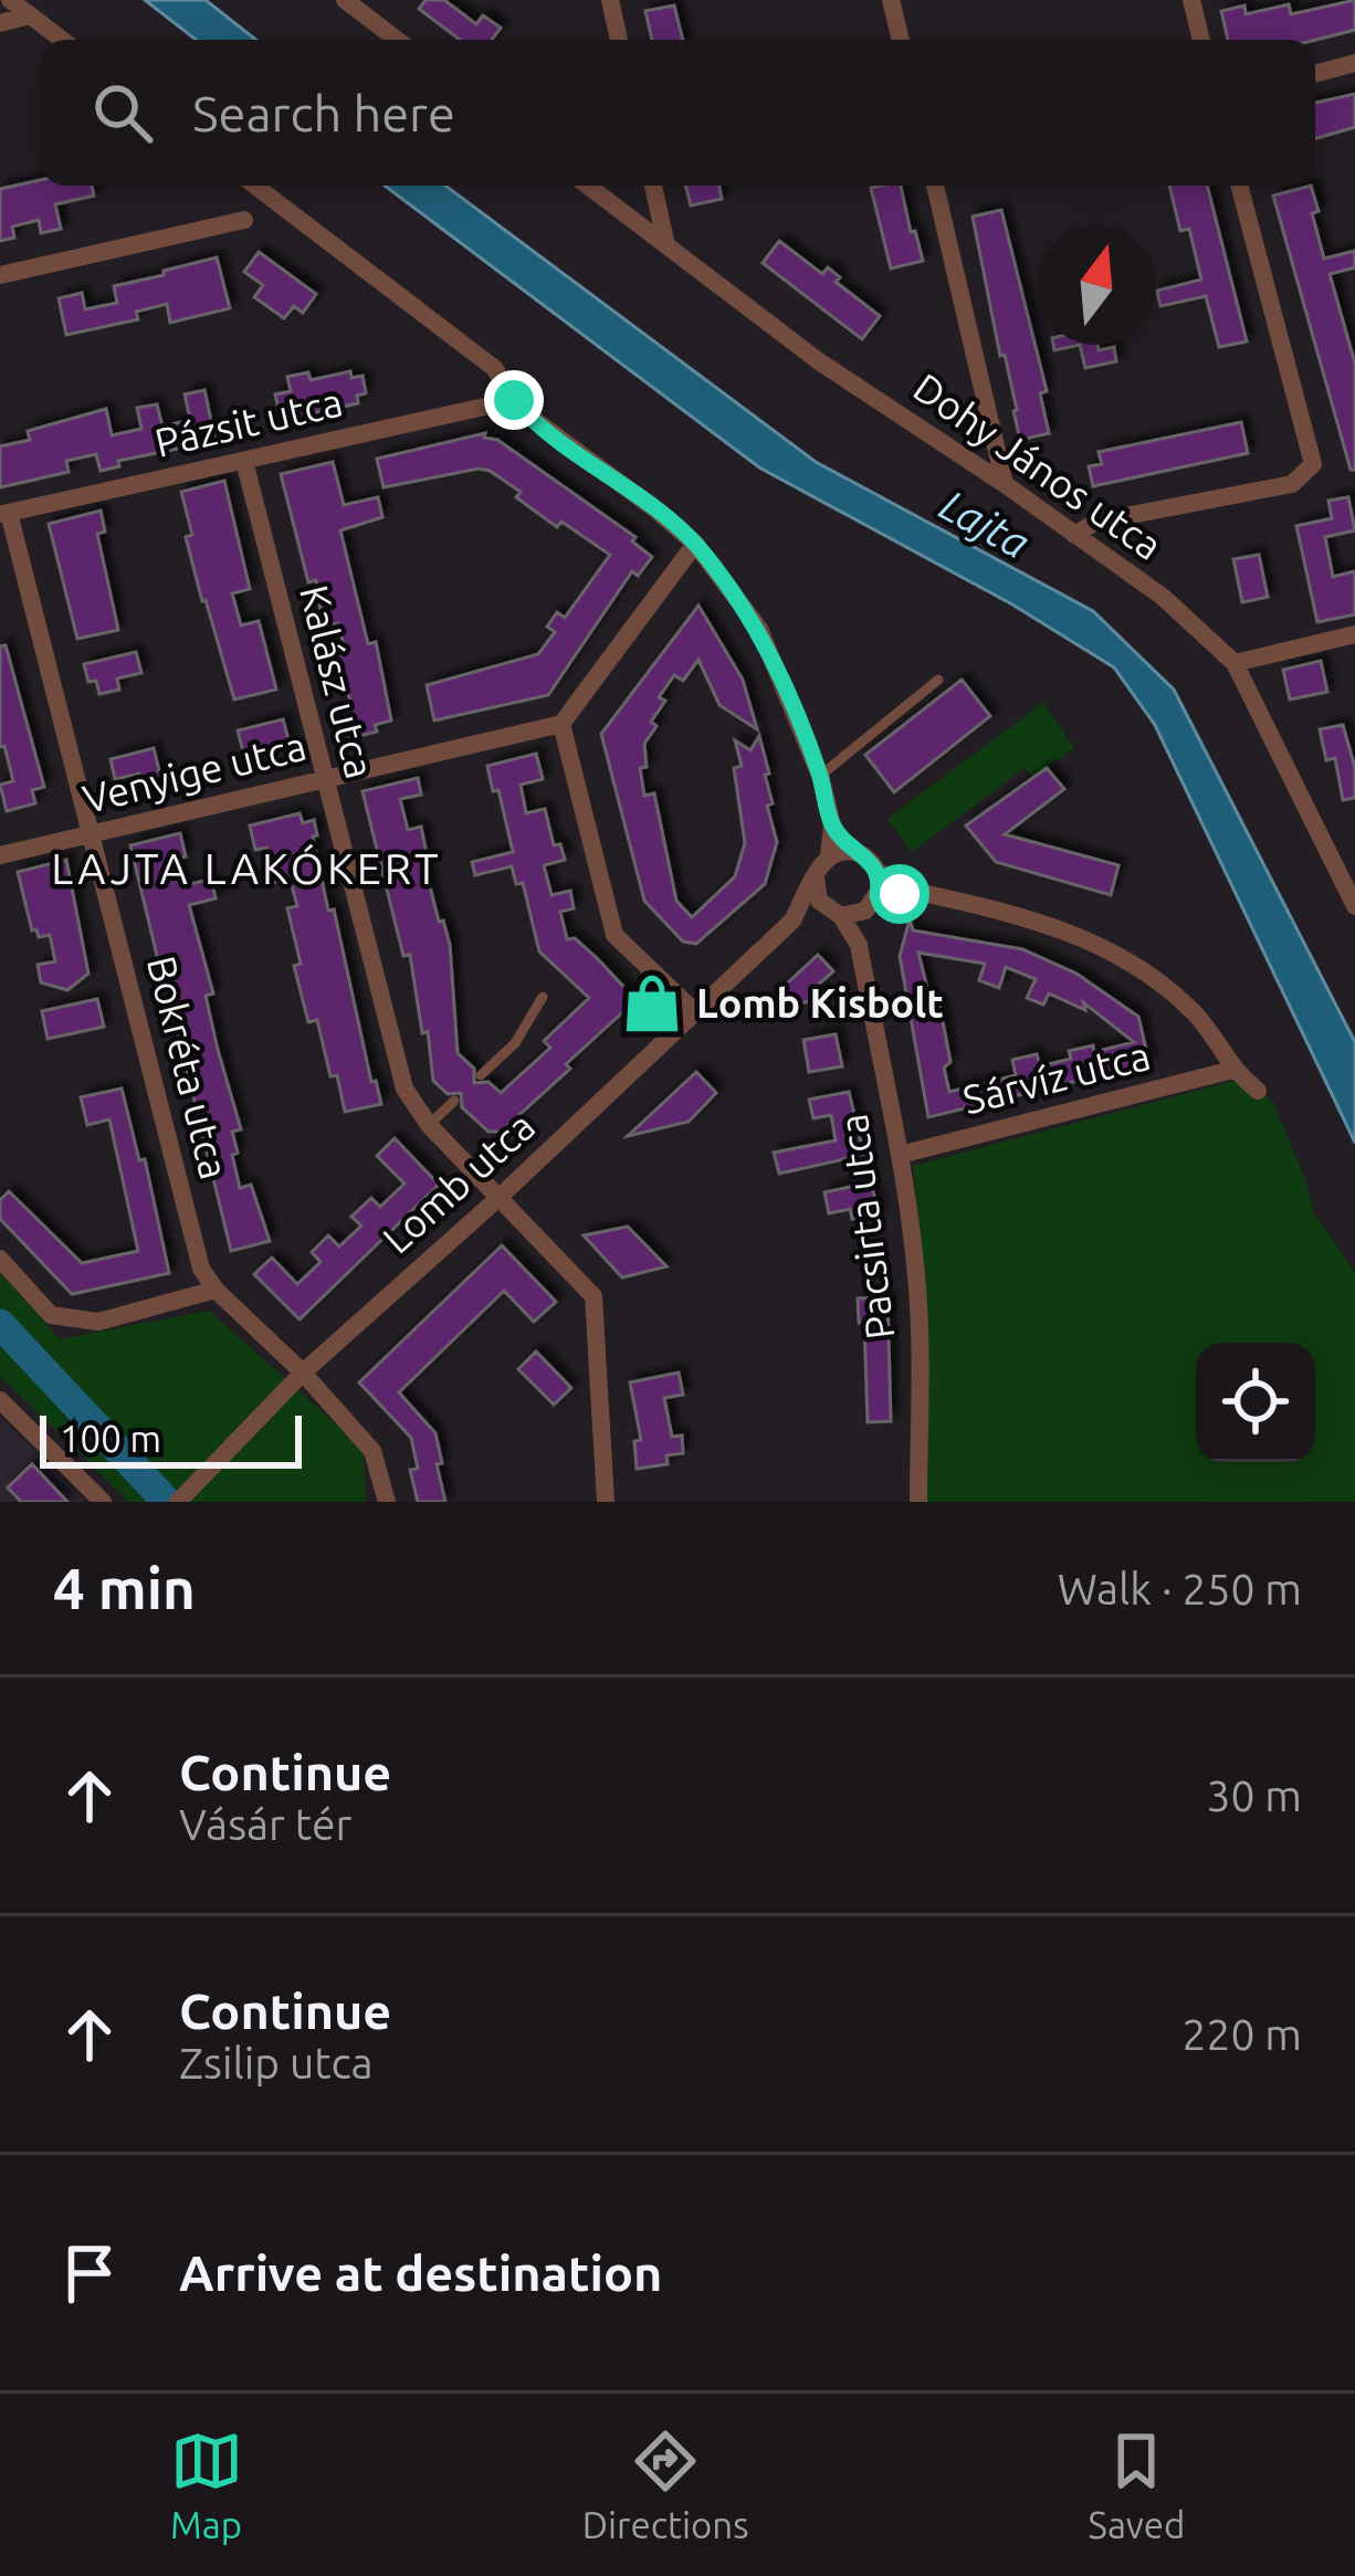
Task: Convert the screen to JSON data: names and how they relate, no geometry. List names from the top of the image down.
{
  "streets": {
    "street": [
      "Pázsit utca",
      "Dohy János utca",
      "Kalász utca",
      "Venyige utca",
      "Bokréta utca",
      "Sárvíz utca",
      "Lomb utca",
      "Pacsirta utca"
    ]
  },
  "crossings": [
    ["Pázsit utca", "Kalász utca"],
    ["Pázsit utca", "Bokréta utca"],
    ["Kalász utca", "Venyige utca"],
    ["Kalász utca", "Lomb utca"],
    ["Venyige utca", "Bokréta utca"],
    ["Bokréta utca", "Lomb utca"],
    ["Sárvíz utca", "Pacsirta utca"]
  ],
  "districts": ["LAJTA LAKÓKERT"],
  "water": ["Lajta"],
  "places": {
    "shop": ["Lomb Kisbolt"]
  },
  "scale_bar": "100 m",
  "north": "top",
  "page": {
    "search": "Search here",
    "scale": "100 m",
    "heading": ["4 min", "Walk · 250 m"],
    "list": [
      ["Continue", "Vásár tér", "30 m"],
      ["Continue", "Zsilip utca", "220 m"],
      "Arrive at destination"
    ],
    "nav": ["Map", "Directions", "Saved"]
  }
}
